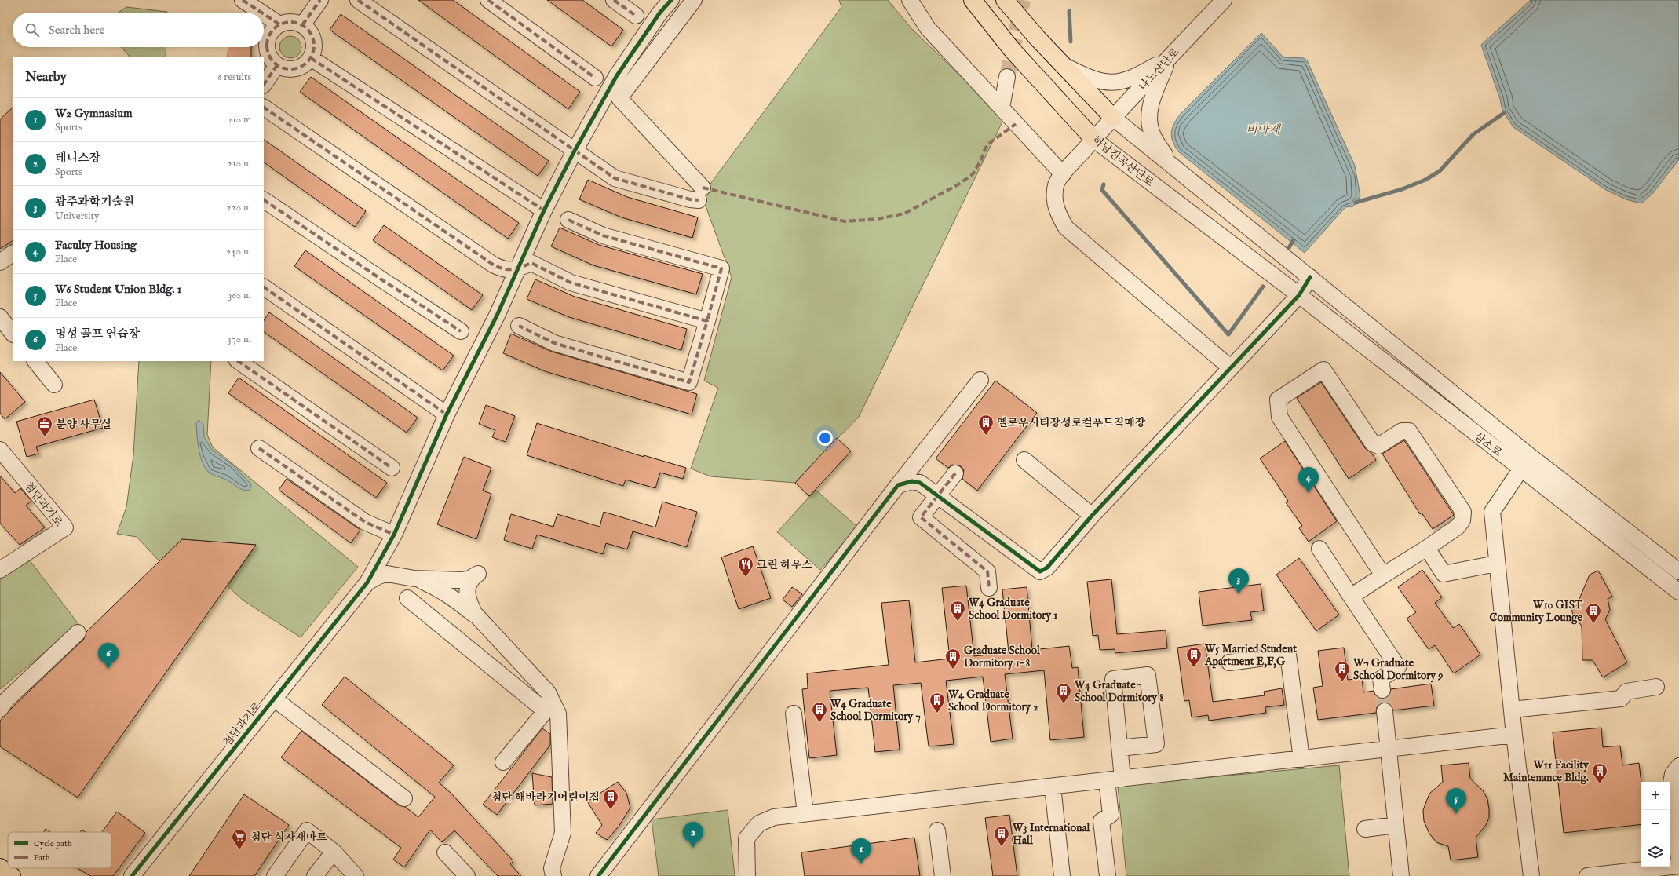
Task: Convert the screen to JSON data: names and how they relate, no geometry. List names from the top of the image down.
{
  "streets": {
    "main road": ["하남진곡산단로"],
    "street": ["나노산단로", "삼소로", "첨단과기로"]
  },
  "crossings": [
    ["나노산단로", "하남진곡산단로"],
    ["하남진곡산단로", "삼소로"]
  ],
  "water": ["비아제"],
  "places": {
    "building": [
      "옐로우시티장성로컬푸드직매장",
      "W4 Graduate School Dormitory 1",
      "W10 GIST Community Lounge",
      "W5 Married Student Apartment E,F,G",
      "Graduate School Dormitory 1~8",
      "W7 Graduate School Dormitory 9",
      "W4 Graduate School Dormitory 8",
      "W4 Graduate School Dormitory 2",
      "W4 Graduate School Dormitory 7",
      "W11 Facility Maintenance Bldg.",
      "첨단 해바라기어린이집",
      "W3 International Hall"
    ],
    "office": ["분양 사무실"],
    "restaurant": ["그린 하우스"],
    "supermarket": ["첨단 식자재마트"]
  },
  "legend": ["Cycle path", "Path"],
  "page": {
    "search": "Search here",
    "heading": ["Nearby", "6 results"],
    "list": [
      {
        "mark": "1",
        "name": "W2 Gymnasium",
        "note": "Sports",
        "value": "210 m"
      },
      {
        "mark": "2",
        "name": "테니스장",
        "note": "Sports",
        "value": "210 m"
      },
      {
        "mark": "3",
        "name": "광주과학기술원",
        "note": "University",
        "value": "220 m"
      },
      {
        "mark": "4",
        "name": "Faculty Housing",
        "note": "Place",
        "value": "240 m"
      },
      {
        "mark": "5",
        "name": "W6 Student Union Bldg. 1",
        "note": "Place",
        "value": "360 m"
      },
      {
        "mark": "6",
        "name": "명성 골프 연습장",
        "note": "Place",
        "value": "370 m"
      }
    ],
    "pins": [
      "4",
      "3",
      "6",
      "5",
      "2",
      "1"
    ],
    "map_buttons": ["+", "−"]
  }
}
